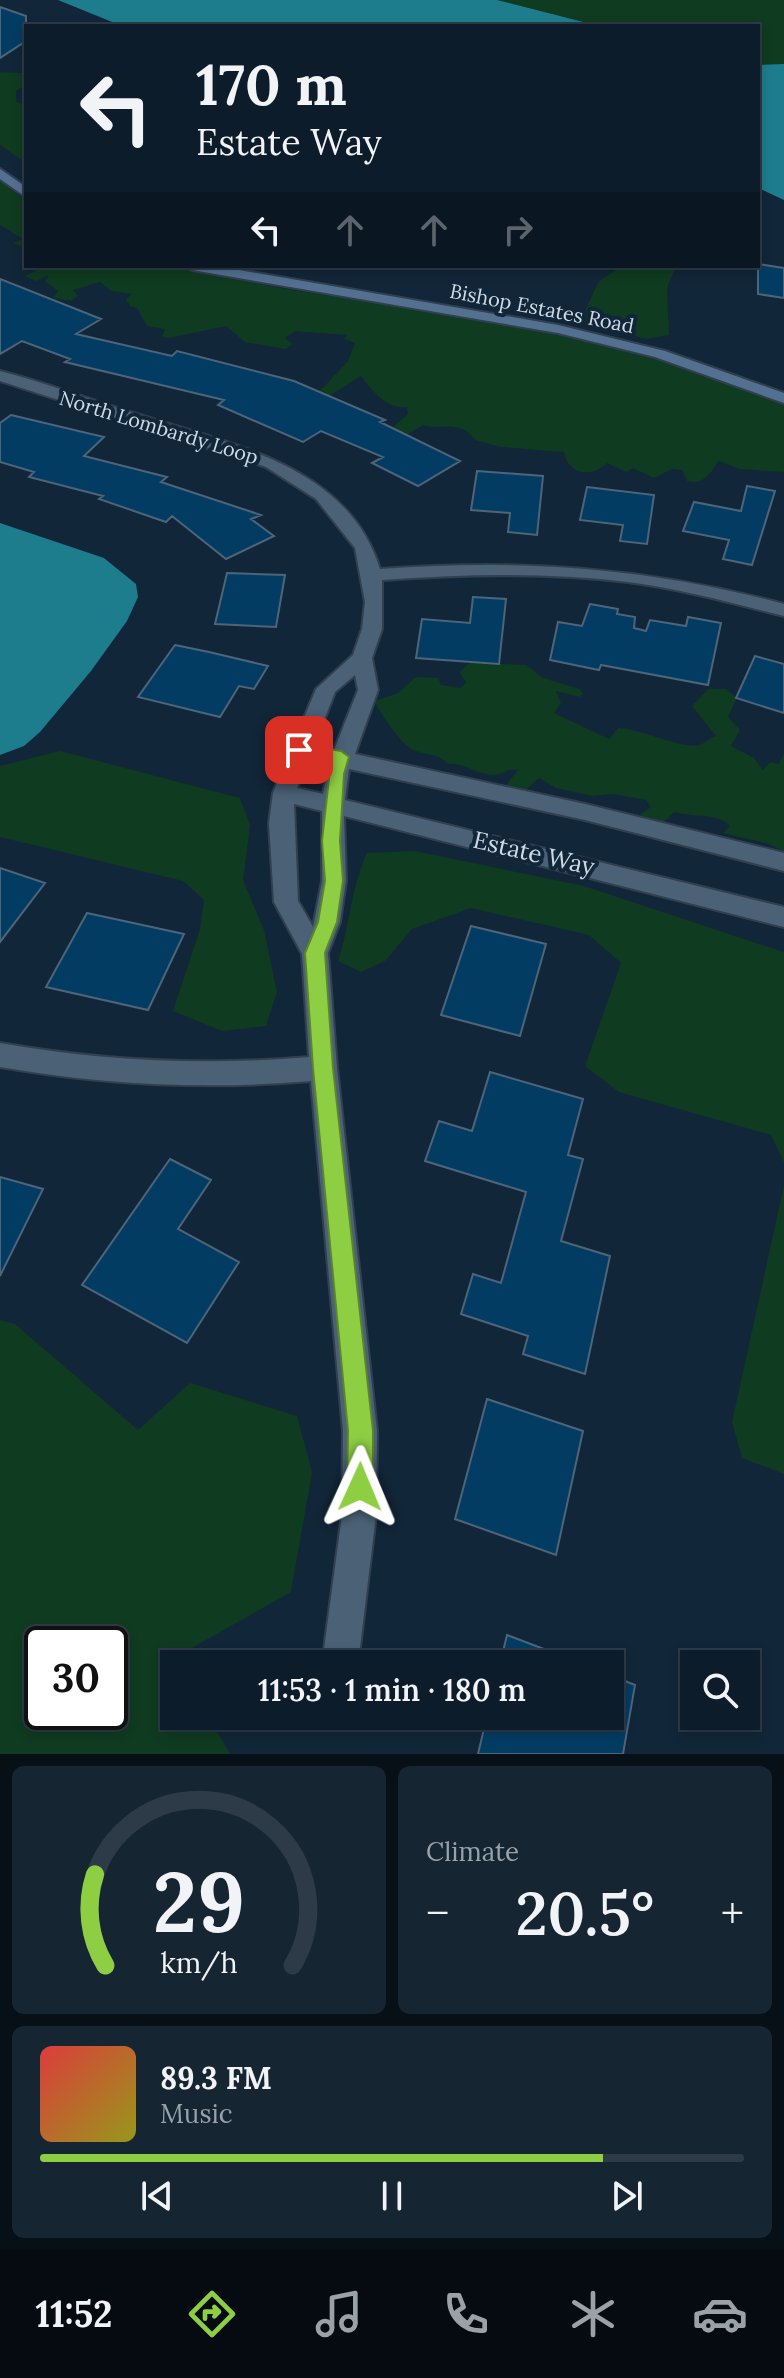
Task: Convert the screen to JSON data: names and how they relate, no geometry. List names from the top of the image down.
{
  "streets": {
    "street": ["Bishop Estates Road", "North Lombardy Loop", "Estate Way"]
  },
  "crossings": [
    ["North Lombardy Loop", "Estate Way"]
  ],
  "page": {
    "turn": ["170 m", "Estate Way"],
    "limit": "30",
    "trip": "11:53 · 1 min · 180 m",
    "tile": "Climate",
    "heat": ["−", "20.5°", "+"],
    "song": ["89.3 FM", "Music"],
    "tabs": "11:52",
    "gauge": ["29", "km/h"]
  }
}
